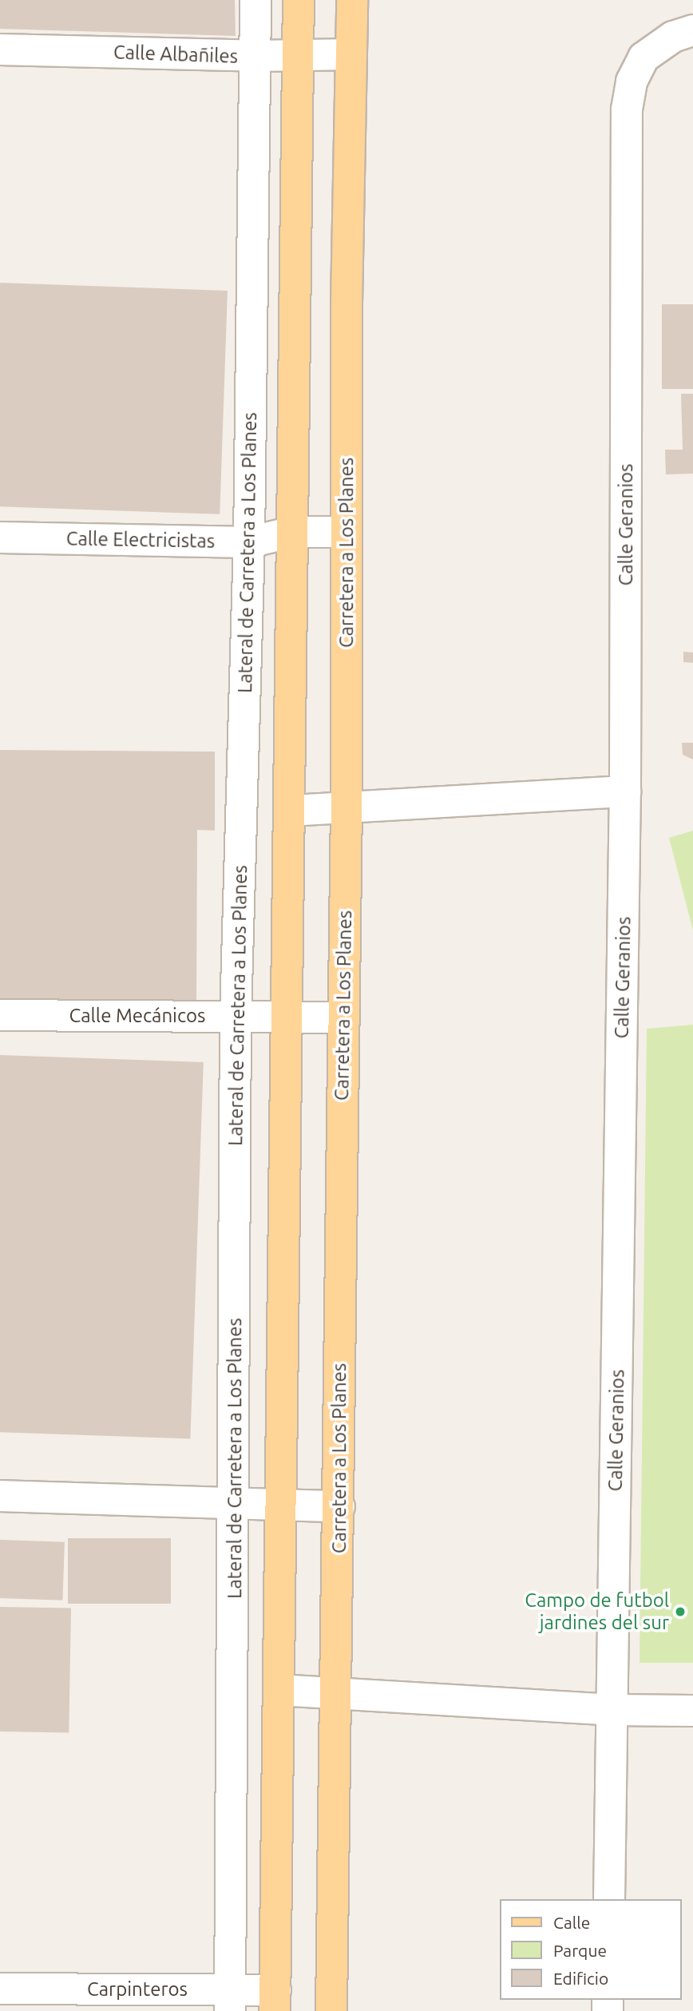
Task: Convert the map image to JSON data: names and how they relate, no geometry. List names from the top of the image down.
{
  "streets": {
    "main road": ["Carretera a Los Planes"],
    "street": [
      "Calle Albañiles",
      "Calle Geranios",
      "Calle Electricistas",
      "Lateral de Carretera a Los Planes",
      "Calle Mecánicos",
      "Carpinteros"
    ]
  },
  "crossings": [
    ["Calle Albañiles", "Lateral de Carretera a Los Planes"],
    ["Calle Albañiles", "Carretera a Los Planes"],
    ["Calle Electricistas", "Lateral de Carretera a Los Planes"],
    ["Calle Electricistas", "Carretera a Los Planes"],
    ["Lateral de Carretera a Los Planes", "Calle Mecánicos"],
    ["Lateral de Carretera a Los Planes", "Carpinteros"],
    ["Carretera a Los Planes", "Calle Mecánicos"]
  ],
  "places": ["Campo de futbol jardines del sur"],
  "legend": ["Calle", "Parque", "Edificio"]
}
